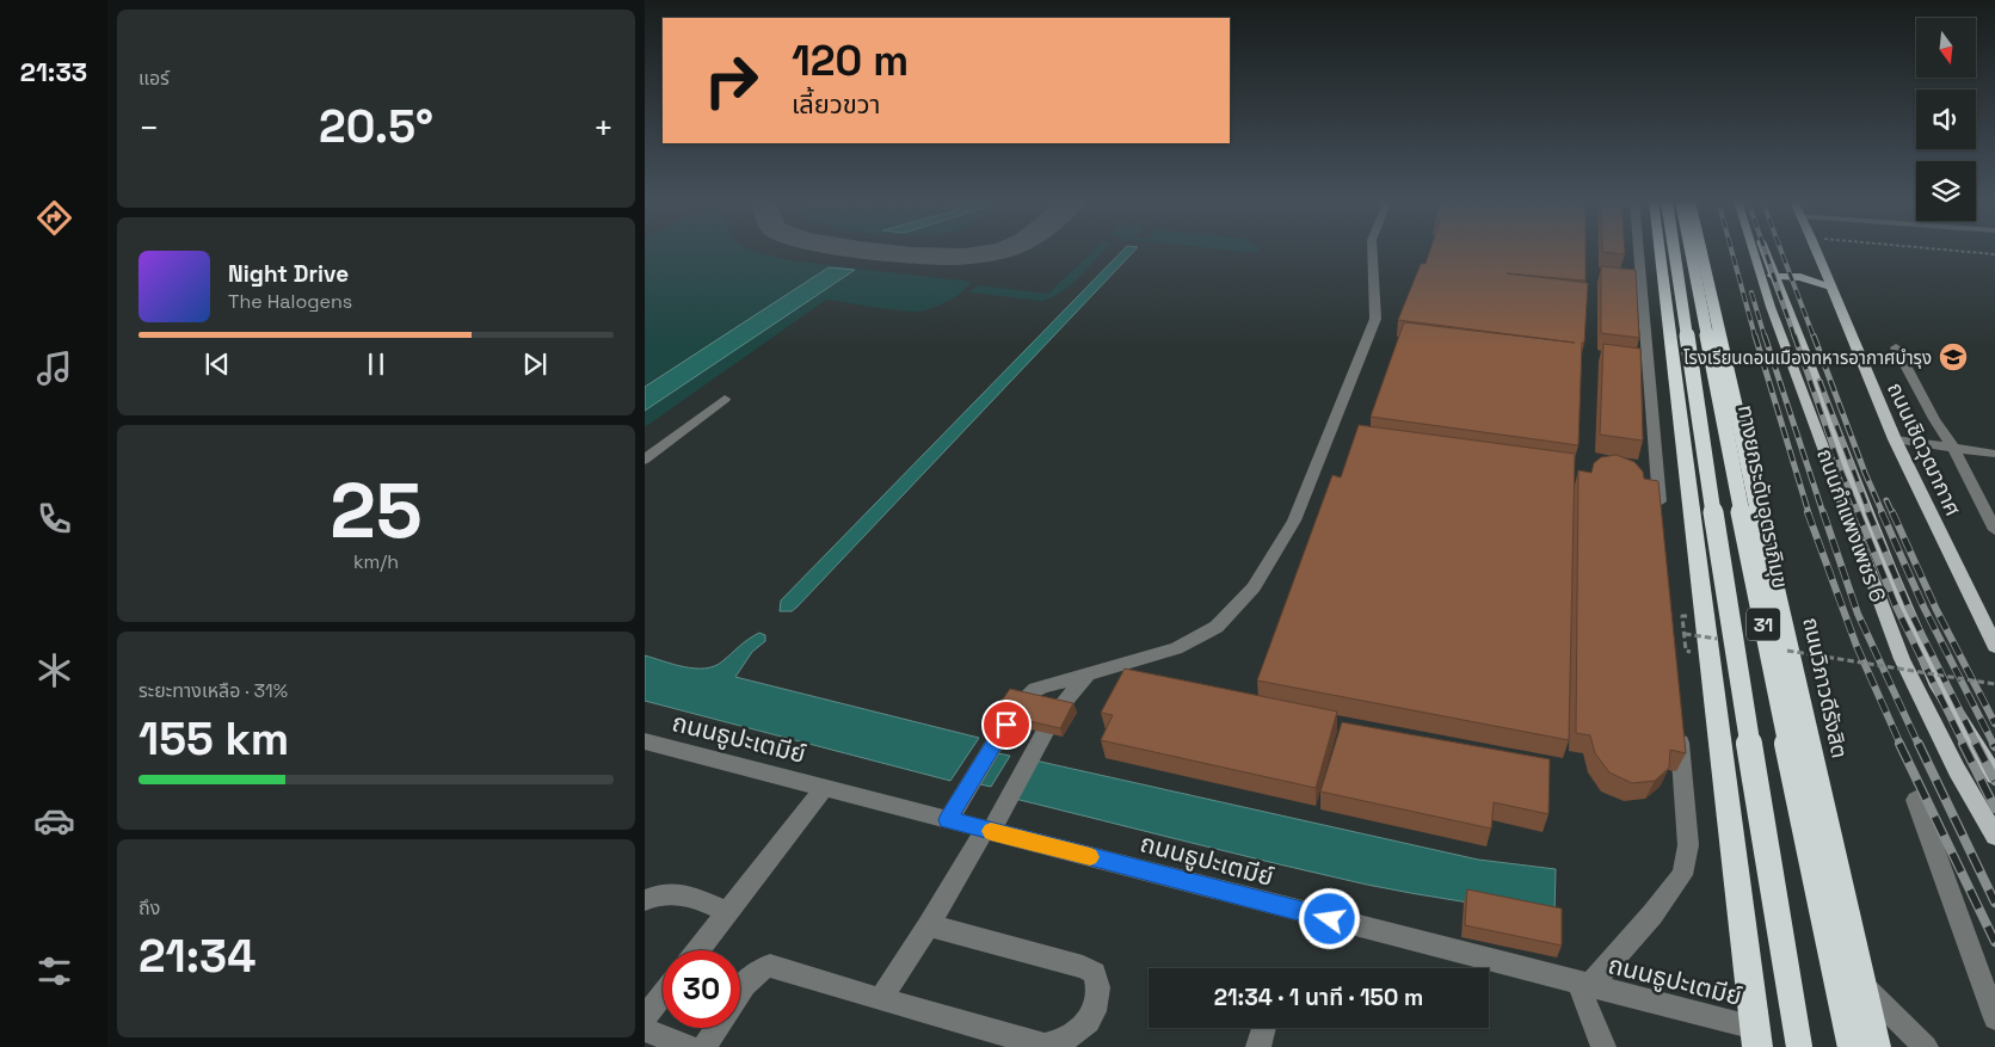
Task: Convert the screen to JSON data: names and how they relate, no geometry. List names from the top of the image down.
{
  "streets": {
    "highway": ["ทางยกระดับอุตราภิมุข", "31", "ถนนวิภาวดีรังสิต"],
    "main road": ["ถนนเชิดวุฒากาศ", "ถนนกำแพงเพชร 6"],
    "street": ["ถนนธูปะเตมีย์"]
  },
  "places": {
    "school or university": ["โรงเรียนดอนเมืองทหารอากาศบำรุง"]
  },
  "north": "bottom",
  "page": {
    "tabs": "21:33",
    "tile": [
      "แอร์",
      ["25", "km/h"],
      ["ระยะทางเหลือ · 31%", "155 km"],
      ["ถึง", "21:34"]
    ],
    "turn": ["120 m", "เลี้ยวขวา"],
    "heat": ["−", "20.5°", "+"],
    "song": ["Night Drive", "The Halogens"],
    "limit": "30",
    "trip": "21:34 · 1 นาที · 150 m"
  }
}
